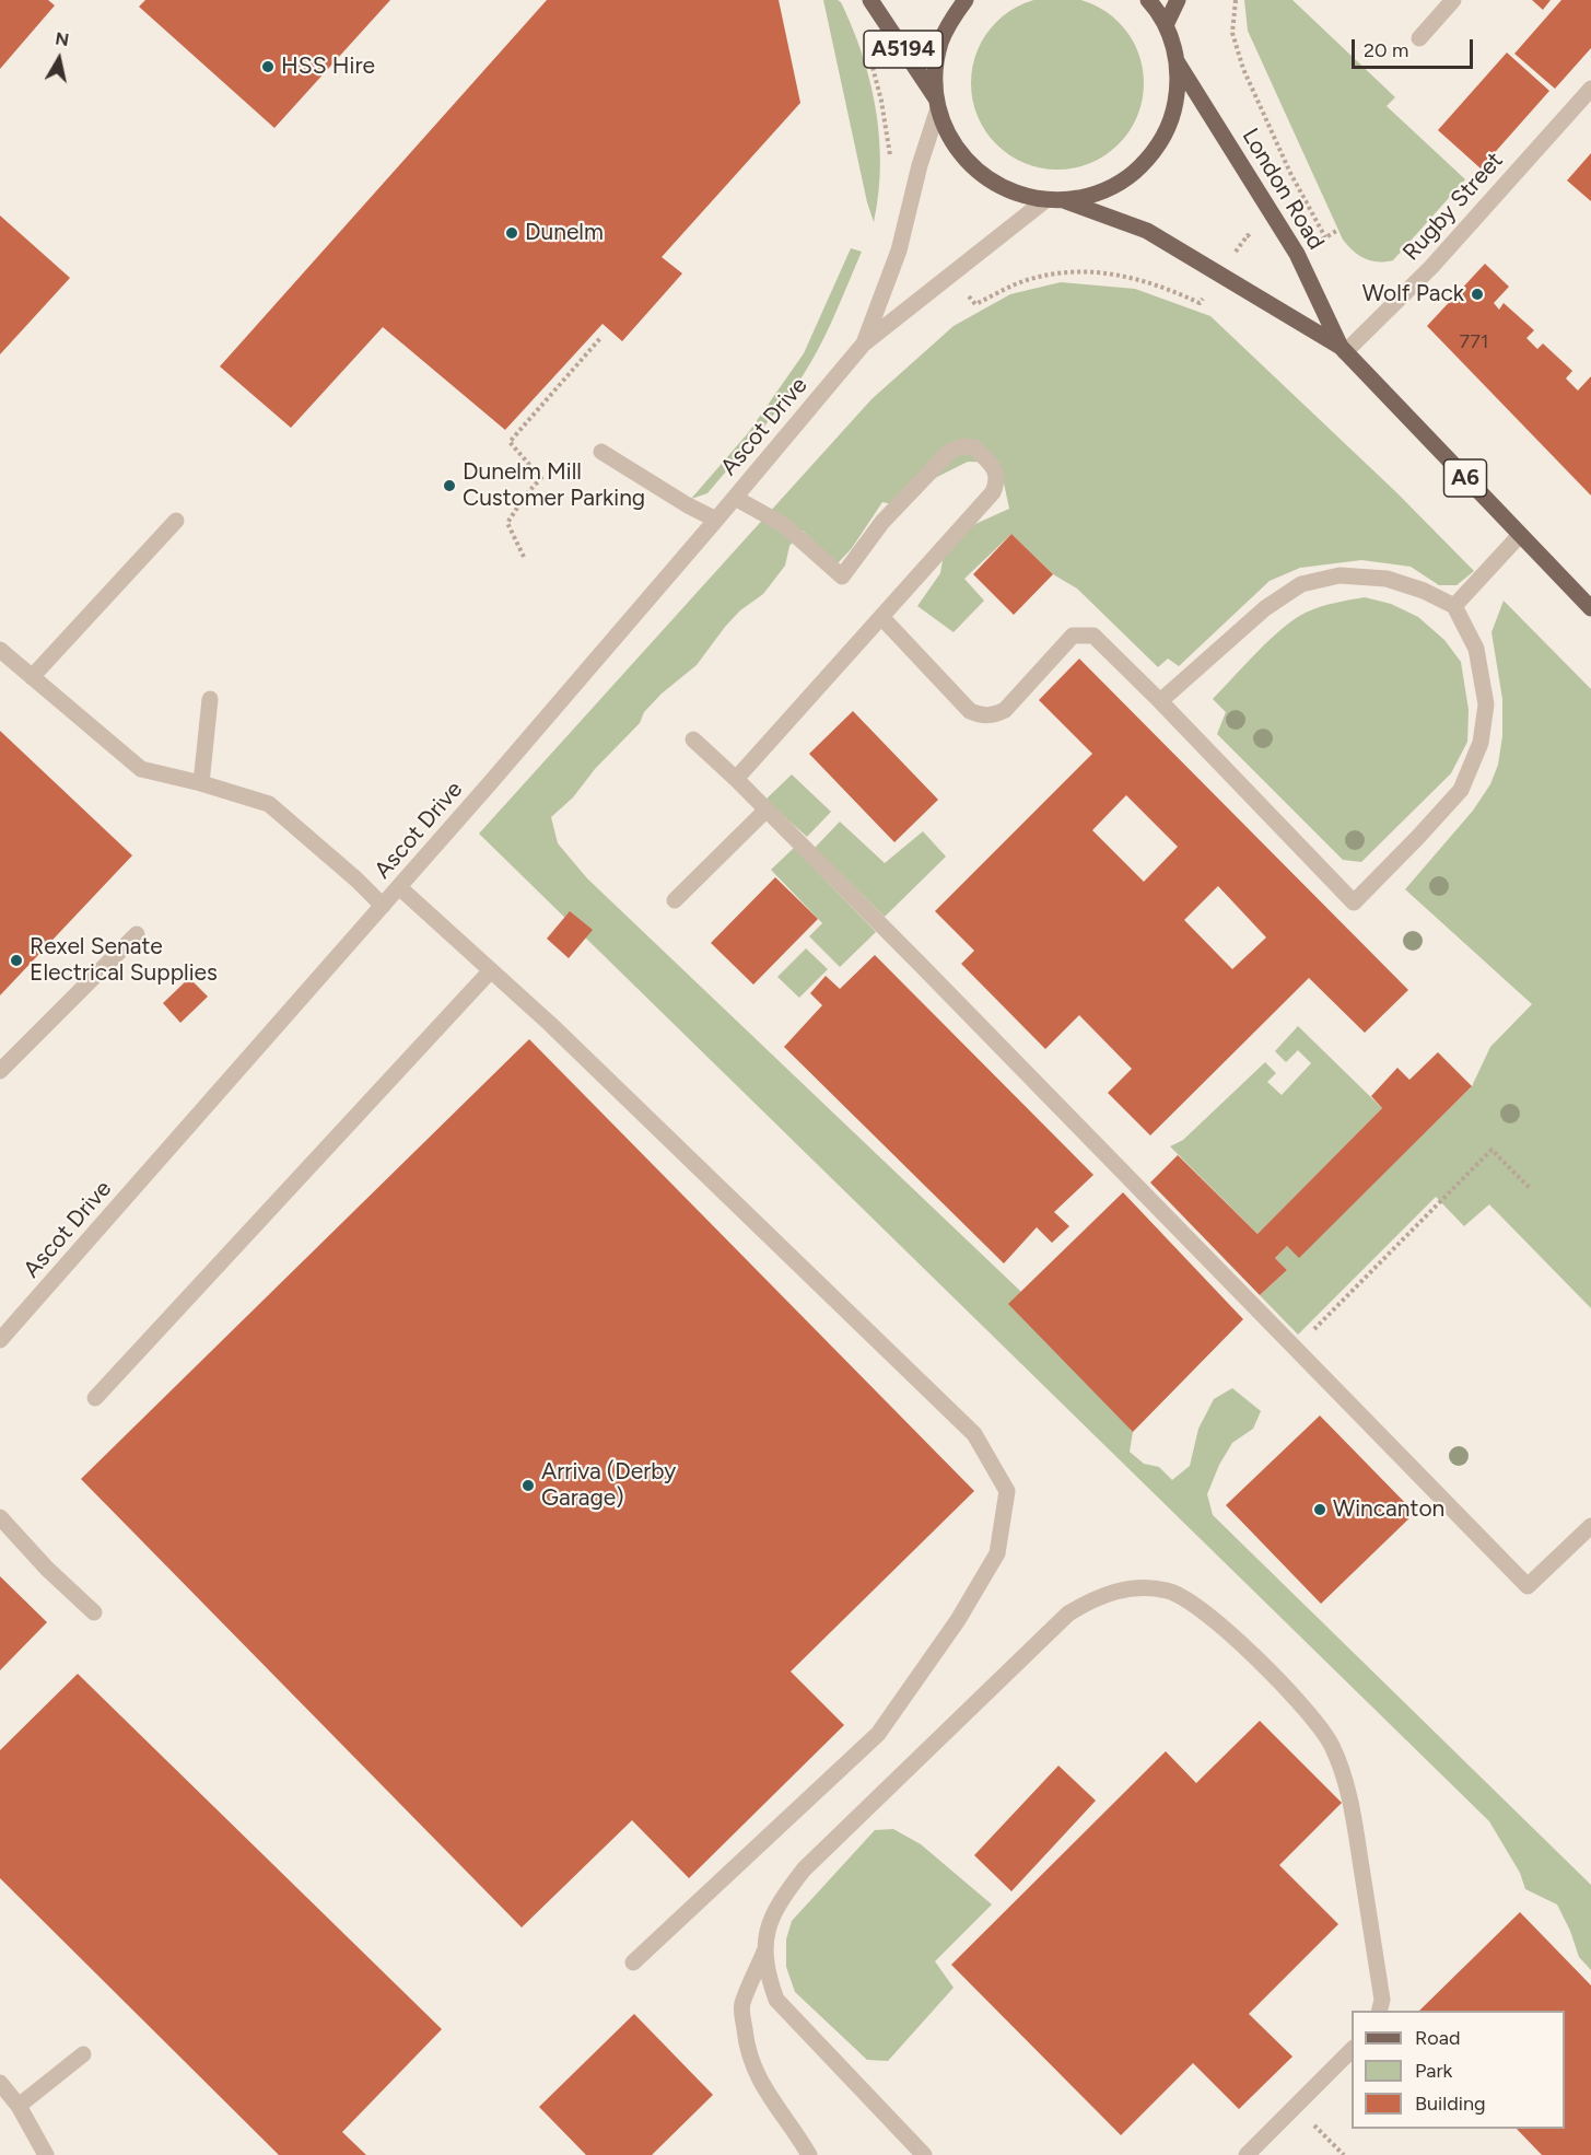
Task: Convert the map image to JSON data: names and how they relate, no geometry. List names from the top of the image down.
{
  "streets": {
    "main road": ["A5194", "London Road", "A6"],
    "street": ["Rugby Street", "Ascot Drive"]
  },
  "crossings": [
    ["A5194", "Ascot Drive"],
    ["London Road", "Rugby Street"]
  ],
  "places": [
    "HSS Hire",
    "Dunelm",
    "Wolf Pack",
    "Dunelm Mill Customer Parking",
    "Rexel Senate Electrical Supplies",
    "Arriva (Derby Garage)",
    "Wincanton"
  ],
  "house_numbers": ["771"],
  "legend": ["Road", "Park", "Building"],
  "scale_bar": "20 m",
  "north": "top"
}
